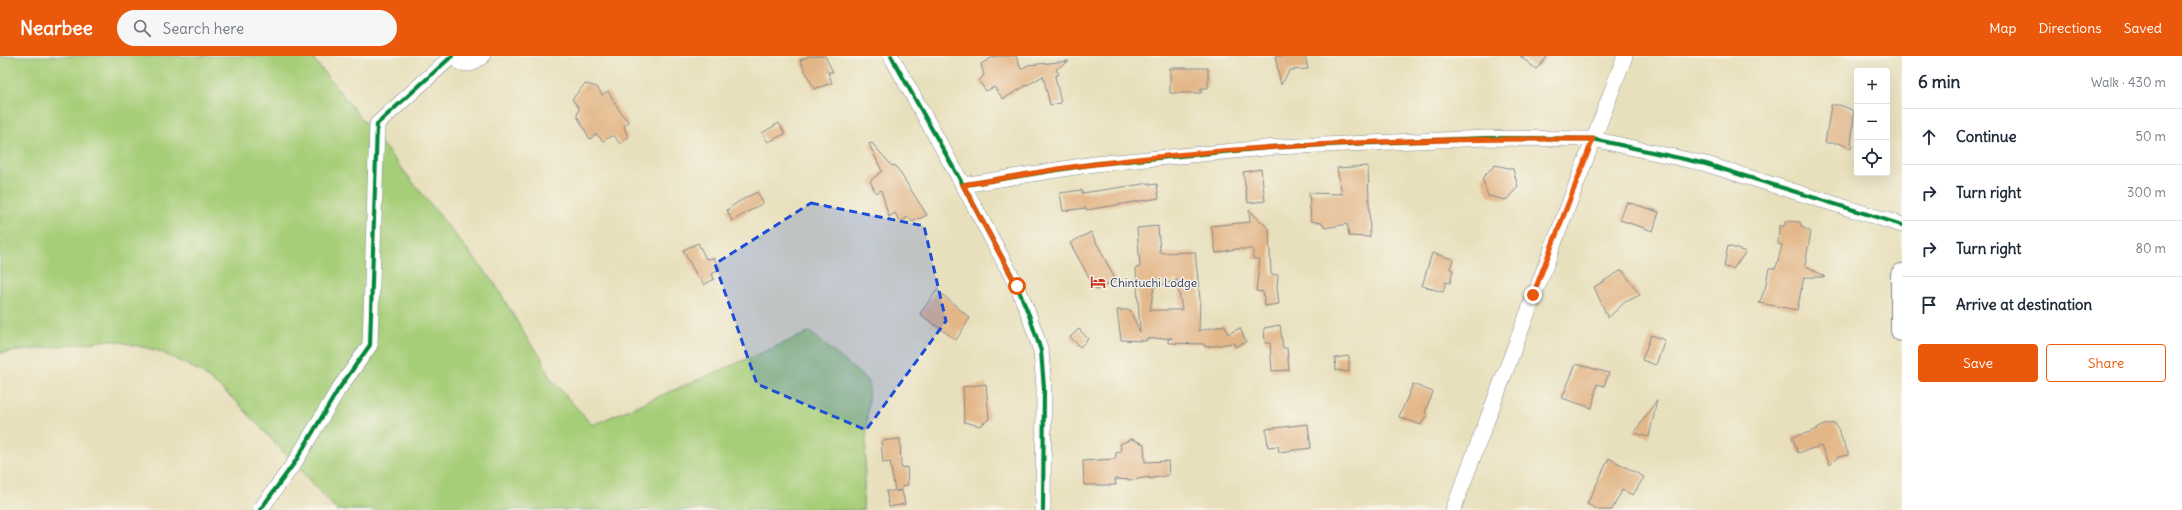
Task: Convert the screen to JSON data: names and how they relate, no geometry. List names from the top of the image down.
{
  "places": {
    "hotel": ["Chintuchi Lodge"]
  },
  "page": {
    "header": "Nearbee",
    "search": "Search here",
    "nav": ["Map", "Directions", "Saved"],
    "heading": ["6 min", "Walk · 430 m"],
    "map_buttons": ["+", "−"],
    "list": [
      ["Continue", "50 m"],
      ["Turn right", "300 m"],
      ["Turn right", "80 m"],
      "Arrive at destination"
    ],
    "buttons": ["Save", "Share"]
  }
}
